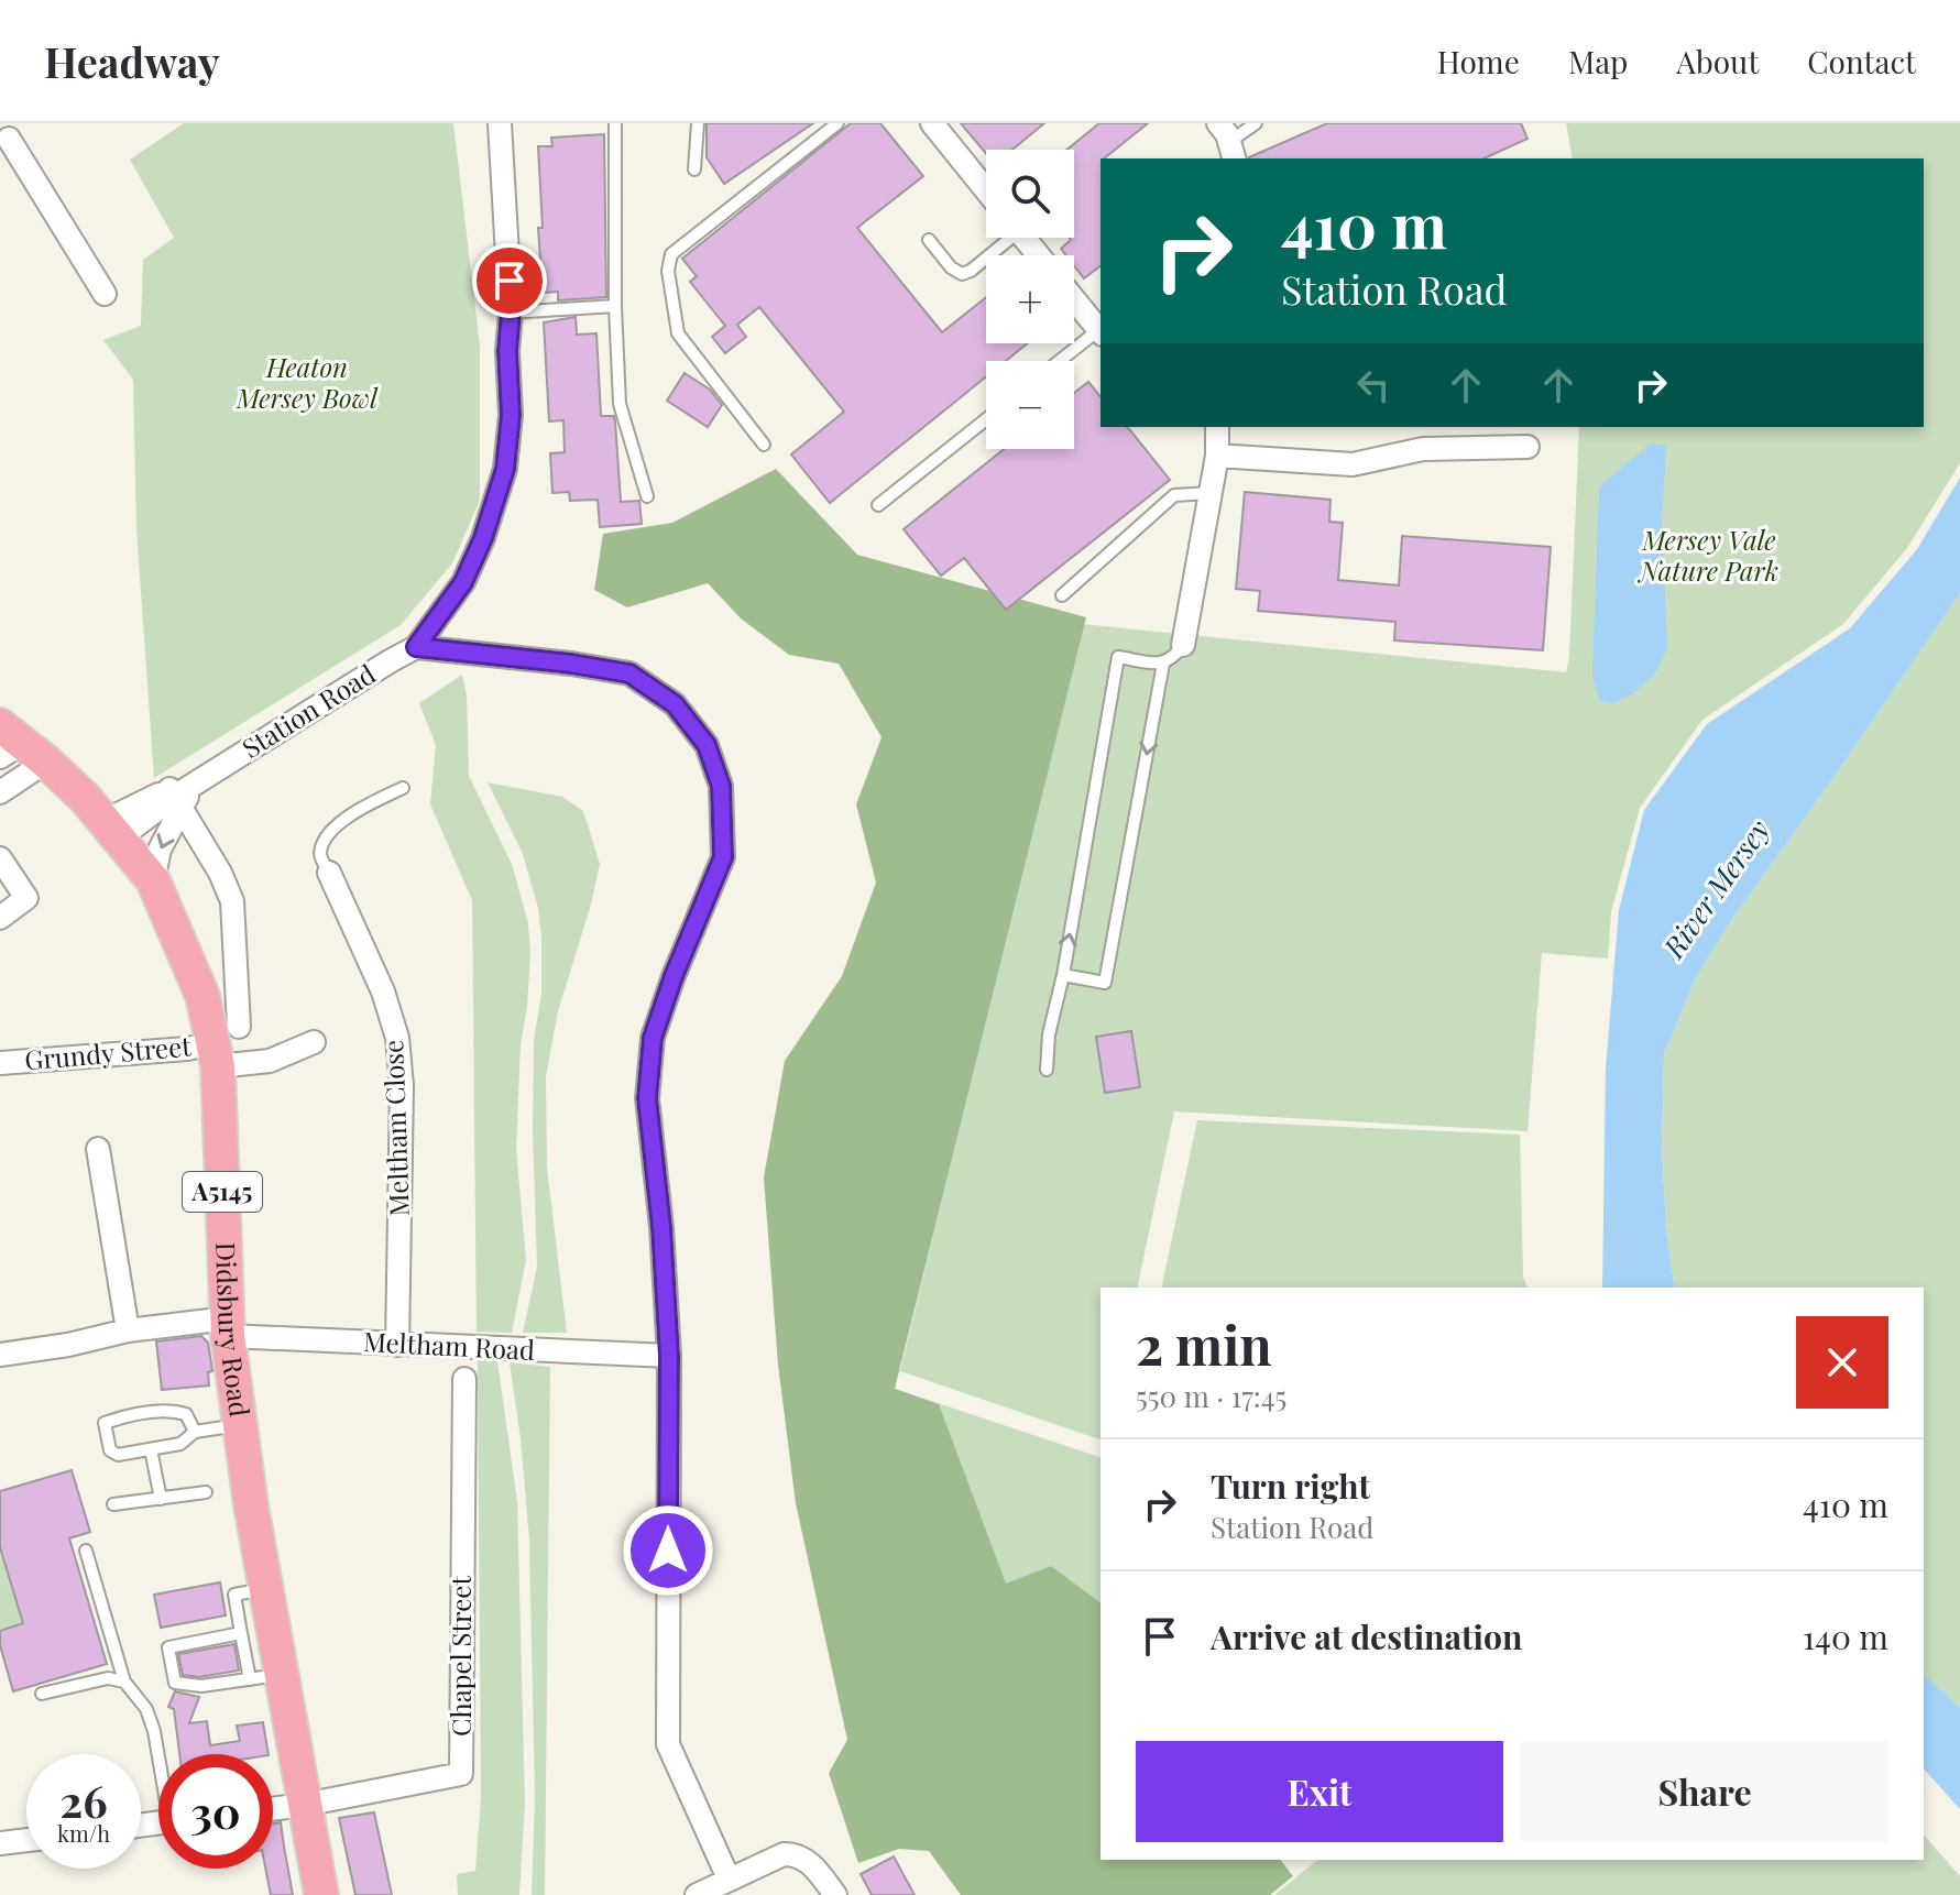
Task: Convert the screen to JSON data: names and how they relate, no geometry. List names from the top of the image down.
{
  "streets": {
    "main road": ["A5145", "Didsbury Road"],
    "street": [
      "Station Road",
      "Grundy Street",
      "Meltham Close",
      "Meltham Road",
      "Chapel Street"
    ]
  },
  "crossings": [
    ["Station Road", "Didsbury Road"],
    ["Grundy Street", "Didsbury Road"],
    ["Meltham Close", "Meltham Road"],
    ["Didsbury Road", "Meltham Road"],
    ["Didsbury Road", "Chapel Street"]
  ],
  "water": ["River Mersey"],
  "parks": ["Heaton Mersey Bowl", "Mersey Vale Nature Park"],
  "page": {
    "header": "Headway",
    "nav": [
      "Home",
      "Map",
      "About",
      "Contact"
    ],
    "map_buttons": ["+", "−"],
    "turn": ["410 m", "Station Road"],
    "heading": ["2 min", "550 m · 17:45"],
    "list": [
      {
        "name": "Turn right",
        "note": "Station Road",
        "value": "410 m"
      },
      {
        "name": "Arrive at destination",
        "value": "140 m"
      }
    ],
    "buttons": ["Exit", "Share"],
    "speed": "26 km/h",
    "limit": "30"
  }
}
